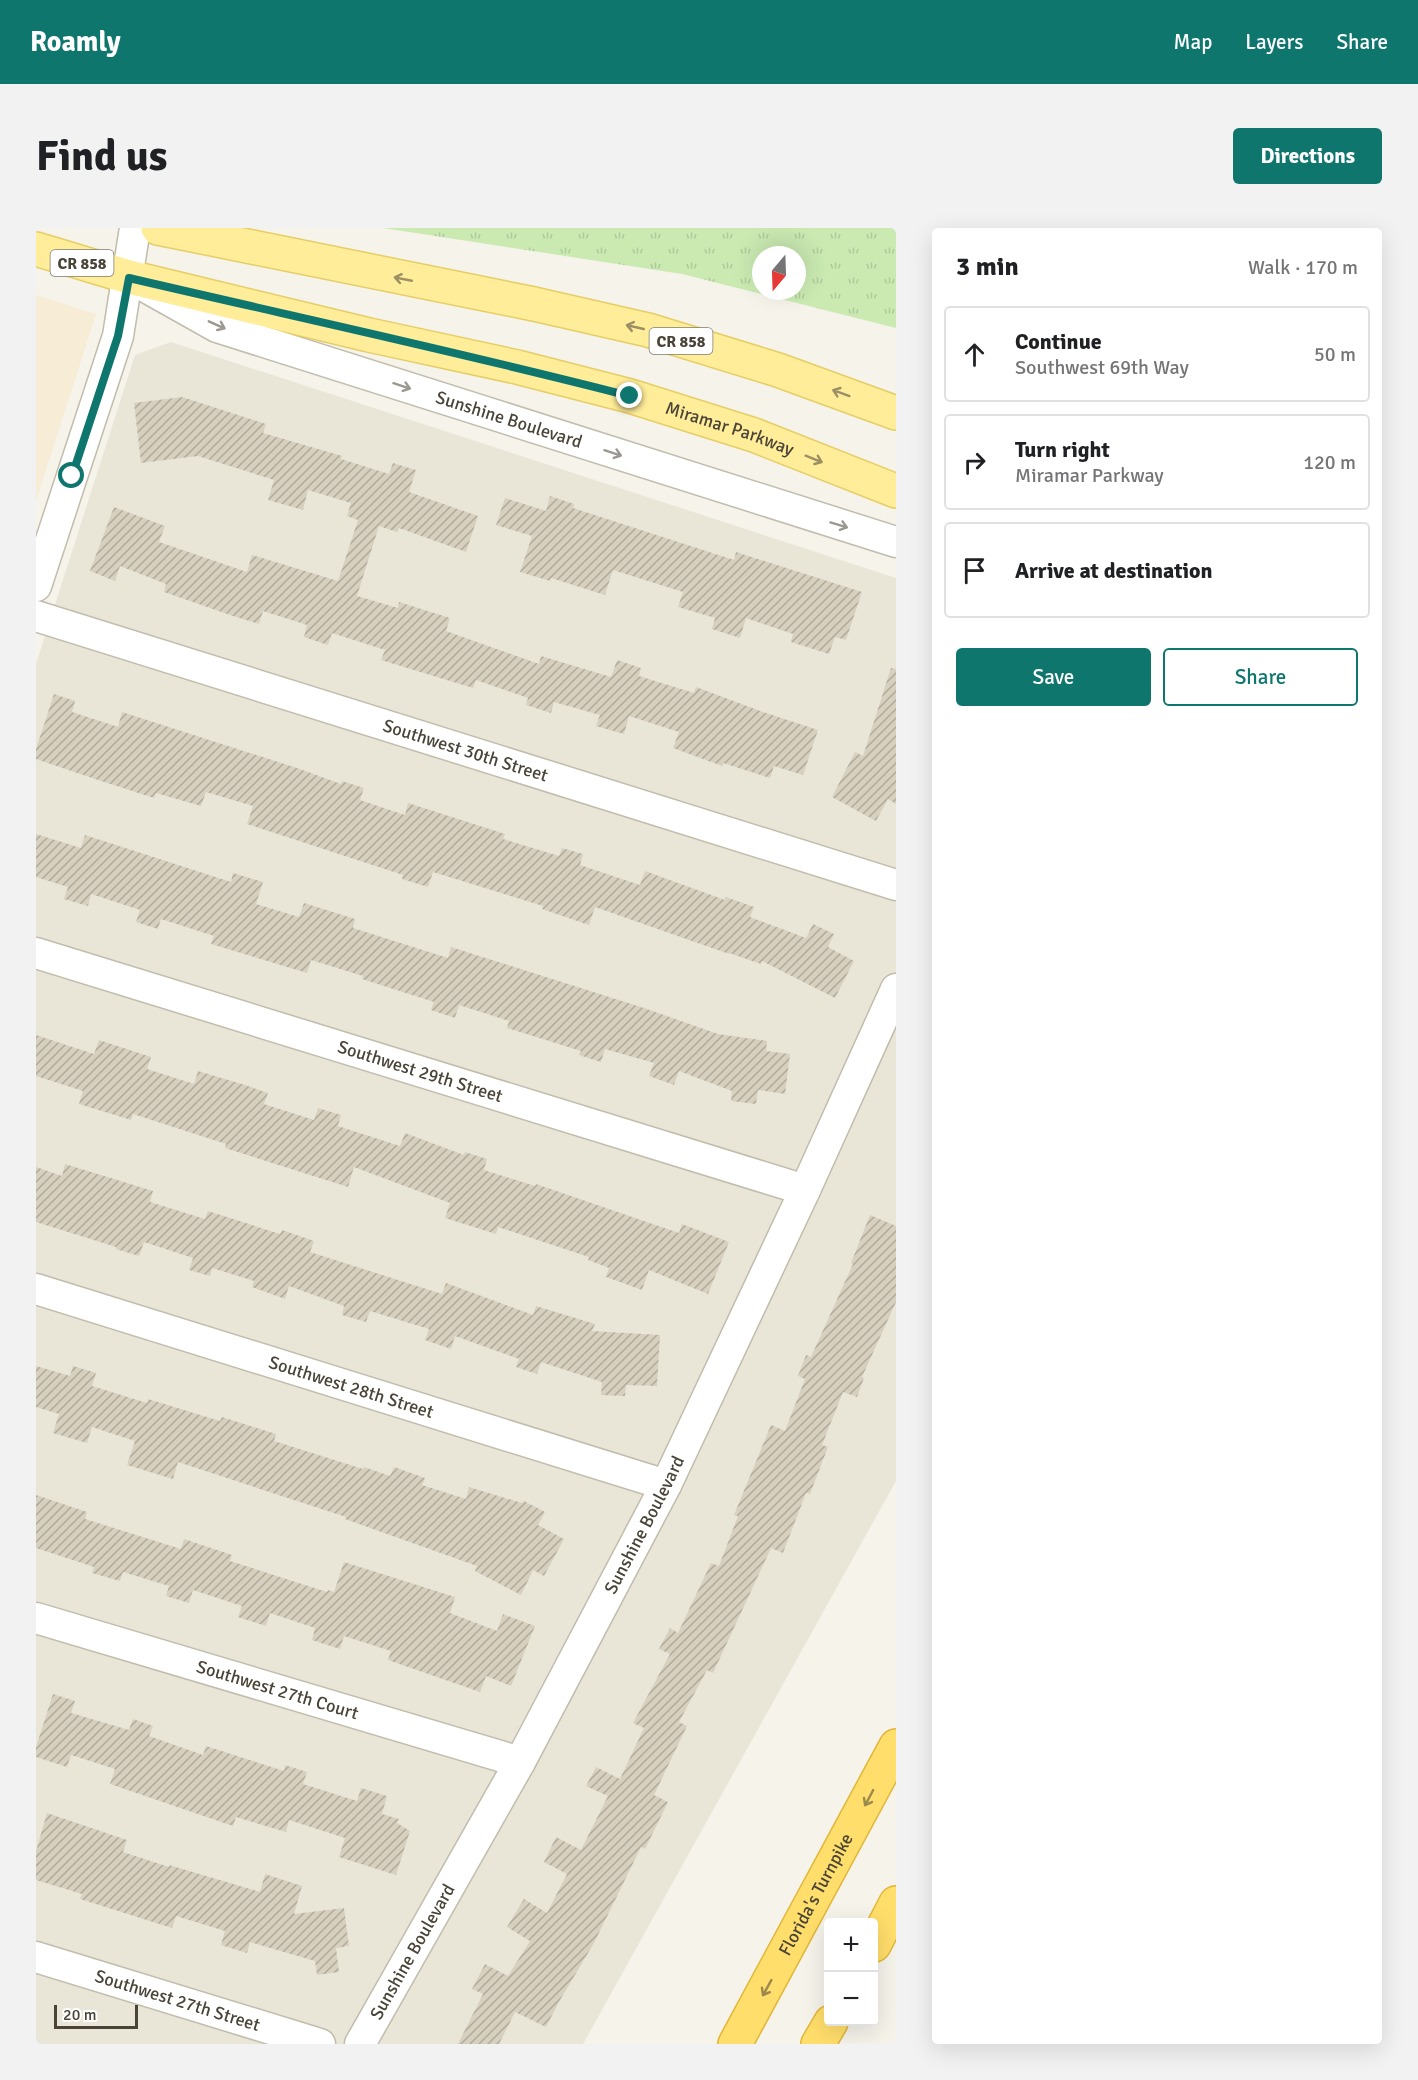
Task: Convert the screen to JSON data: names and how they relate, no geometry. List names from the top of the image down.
{
  "streets": {
    "highway": ["Florida's Turnpike"],
    "main road": ["CR 858", "Miramar Parkway"],
    "street": [
      "Sunshine Boulevard",
      "Southwest 30th Street",
      "Southwest 29th Street",
      "Southwest 28th Street",
      "Southwest 27th Court",
      "Southwest 27th Street"
    ]
  },
  "crossings": [
    ["Sunshine Boulevard", "Miramar Parkway"],
    ["Sunshine Boulevard", "Southwest 29th Street"],
    ["Sunshine Boulevard", "Southwest 28th Street"],
    ["Sunshine Boulevard", "Southwest 27th Court"]
  ],
  "one_way": ["Sunshine Boulevard", "Florida's Turnpike"],
  "scale_bar": "20 m",
  "north": "bottom",
  "page": {
    "header": "Roamly",
    "nav": ["Map", "Layers", "Share"],
    "buttons": [
      "Directions",
      ["Save", "Share"]
    ],
    "title": "Find us",
    "heading": ["3 min", "Walk · 170 m"],
    "list": [
      ["Continue", "Southwest 69th Way", "50 m"],
      ["Turn right", "Miramar Parkway", "120 m"],
      "Arrive at destination"
    ],
    "map_buttons": ["+", "−"],
    "scale": "20 m"
  }
}
